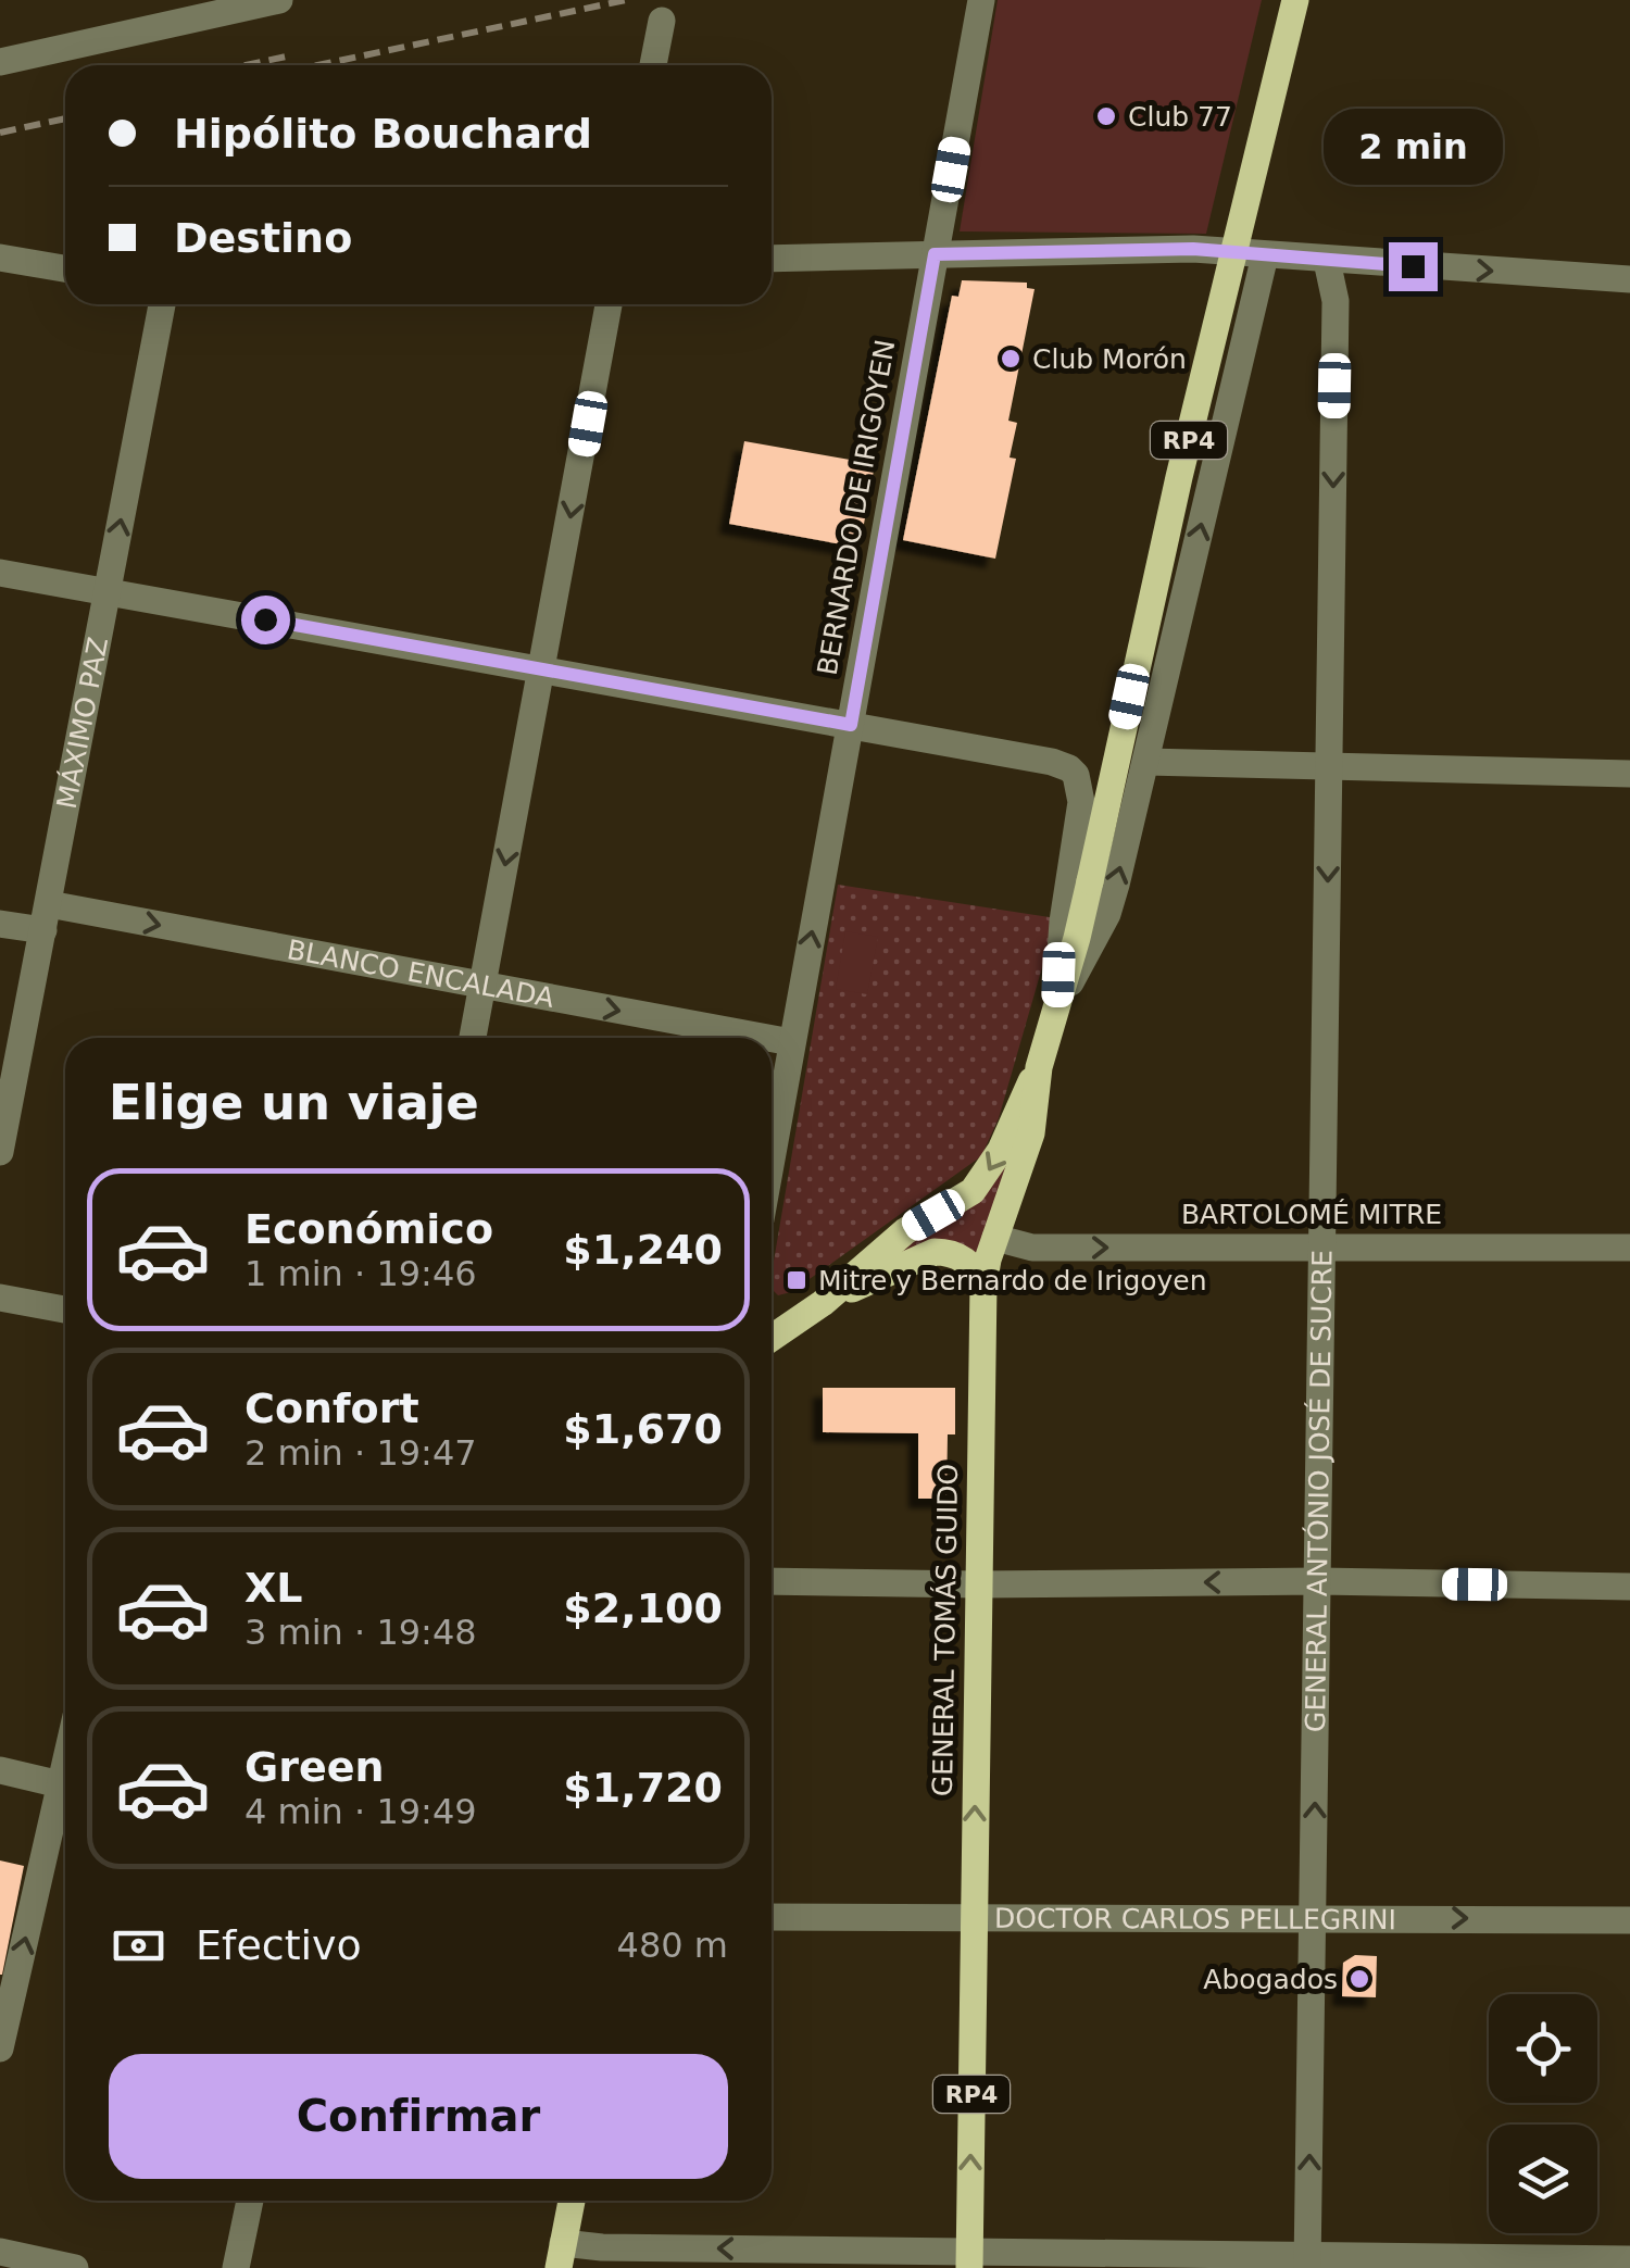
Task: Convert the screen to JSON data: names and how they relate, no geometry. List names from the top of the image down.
{
  "streets": {
    "main road": ["RP4", "GENERAL TOMÁS GUIDO"],
    "street": [
      "BERNARDO DE IRIGOYEN",
      "MÁXIMO PAZ",
      "BLANCO ENCALADA",
      "BARTOLOMÉ MITRE",
      "GENERAL ANTÓNIO JOSÉ DE SUCRE",
      "DOCTOR CARLOS PELLEGRINI"
    ]
  },
  "crossings": [
    ["RP4", "GENERAL TOMÁS GUIDO"],
    ["BERNARDO DE IRIGOYEN", "BLANCO ENCALADA"],
    ["BERNARDO DE IRIGOYEN", "GENERAL TOMÁS GUIDO"],
    ["MÁXIMO PAZ", "BLANCO ENCALADA"],
    ["BARTOLOMÉ MITRE", "GENERAL ANTÓNIO JOSÉ DE SUCRE"],
    ["BARTOLOMÉ MITRE", "GENERAL TOMÁS GUIDO"],
    ["GENERAL ANTÓNIO JOSÉ DE SUCRE", "DOCTOR CARLOS PELLEGRINI"],
    ["GENERAL TOMÁS GUIDO", "DOCTOR CARLOS PELLEGRINI"]
  ],
  "one_way": [
    "BLANCO ENCALADA",
    "BARTOLOMÉ MITRE",
    "GENERAL TOMÁS GUIDO",
    "DOCTOR CARLOS PELLEGRINI"
  ],
  "places": {
    "other": ["Club 77", "Club Morón", "Abogados"],
    "transit": ["Mitre y Bernardo de Irigoyen"]
  },
  "page": {
    "banner": ["Hipólito Bouchard", "Destino"],
    "bubble": "2 min",
    "heading": "Elige un viaje",
    "list": [
      {
        "name": "Económico",
        "note": "1 min · 19:46",
        "value": "$1,240"
      },
      {
        "name": "Confort",
        "note": "2 min · 19:47",
        "value": "$1,670"
      },
      {
        "name": "XL",
        "note": "3 min · 19:48",
        "value": "$2,100"
      },
      {
        "name": "Green",
        "note": "4 min · 19:49",
        "value": "$1,720"
      }
    ],
    "pay": ["Efectivo", "480 m"],
    "buttons": "Confirmar"
  }
}
